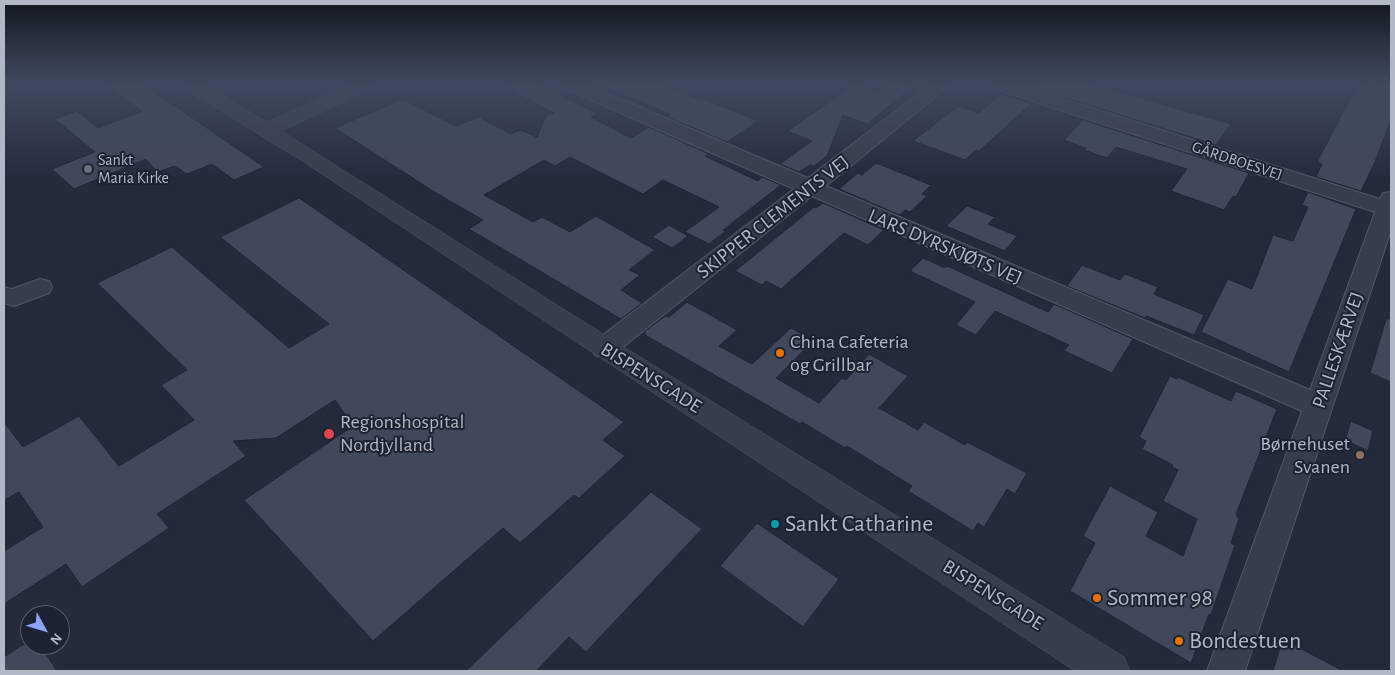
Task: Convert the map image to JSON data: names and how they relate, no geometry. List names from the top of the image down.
{
  "streets": {
    "street": [
      "GÅRDBOESVEJ",
      "SKIPPER CLEMENTS VEJ",
      "LARS DYRSKJØTS VEJ",
      "PALLESKÆRVEJ",
      "BISPENSGADE"
    ]
  },
  "crossings": [
    ["GÅRDBOESVEJ", "PALLESKÆRVEJ"],
    ["SKIPPER CLEMENTS VEJ", "LARS DYRSKJØTS VEJ"],
    ["SKIPPER CLEMENTS VEJ", "BISPENSGADE"],
    ["LARS DYRSKJØTS VEJ", "PALLESKÆRVEJ"]
  ],
  "places": [
    "Sankt Maria Kirke",
    "China Cafeteria og Grillbar",
    "Regionshospital Nordjylland",
    "Børnehuset Svanen",
    "Sankt Catharine",
    "Sommer 98",
    "Bondestuen"
  ],
  "north": "bottom right"
}
